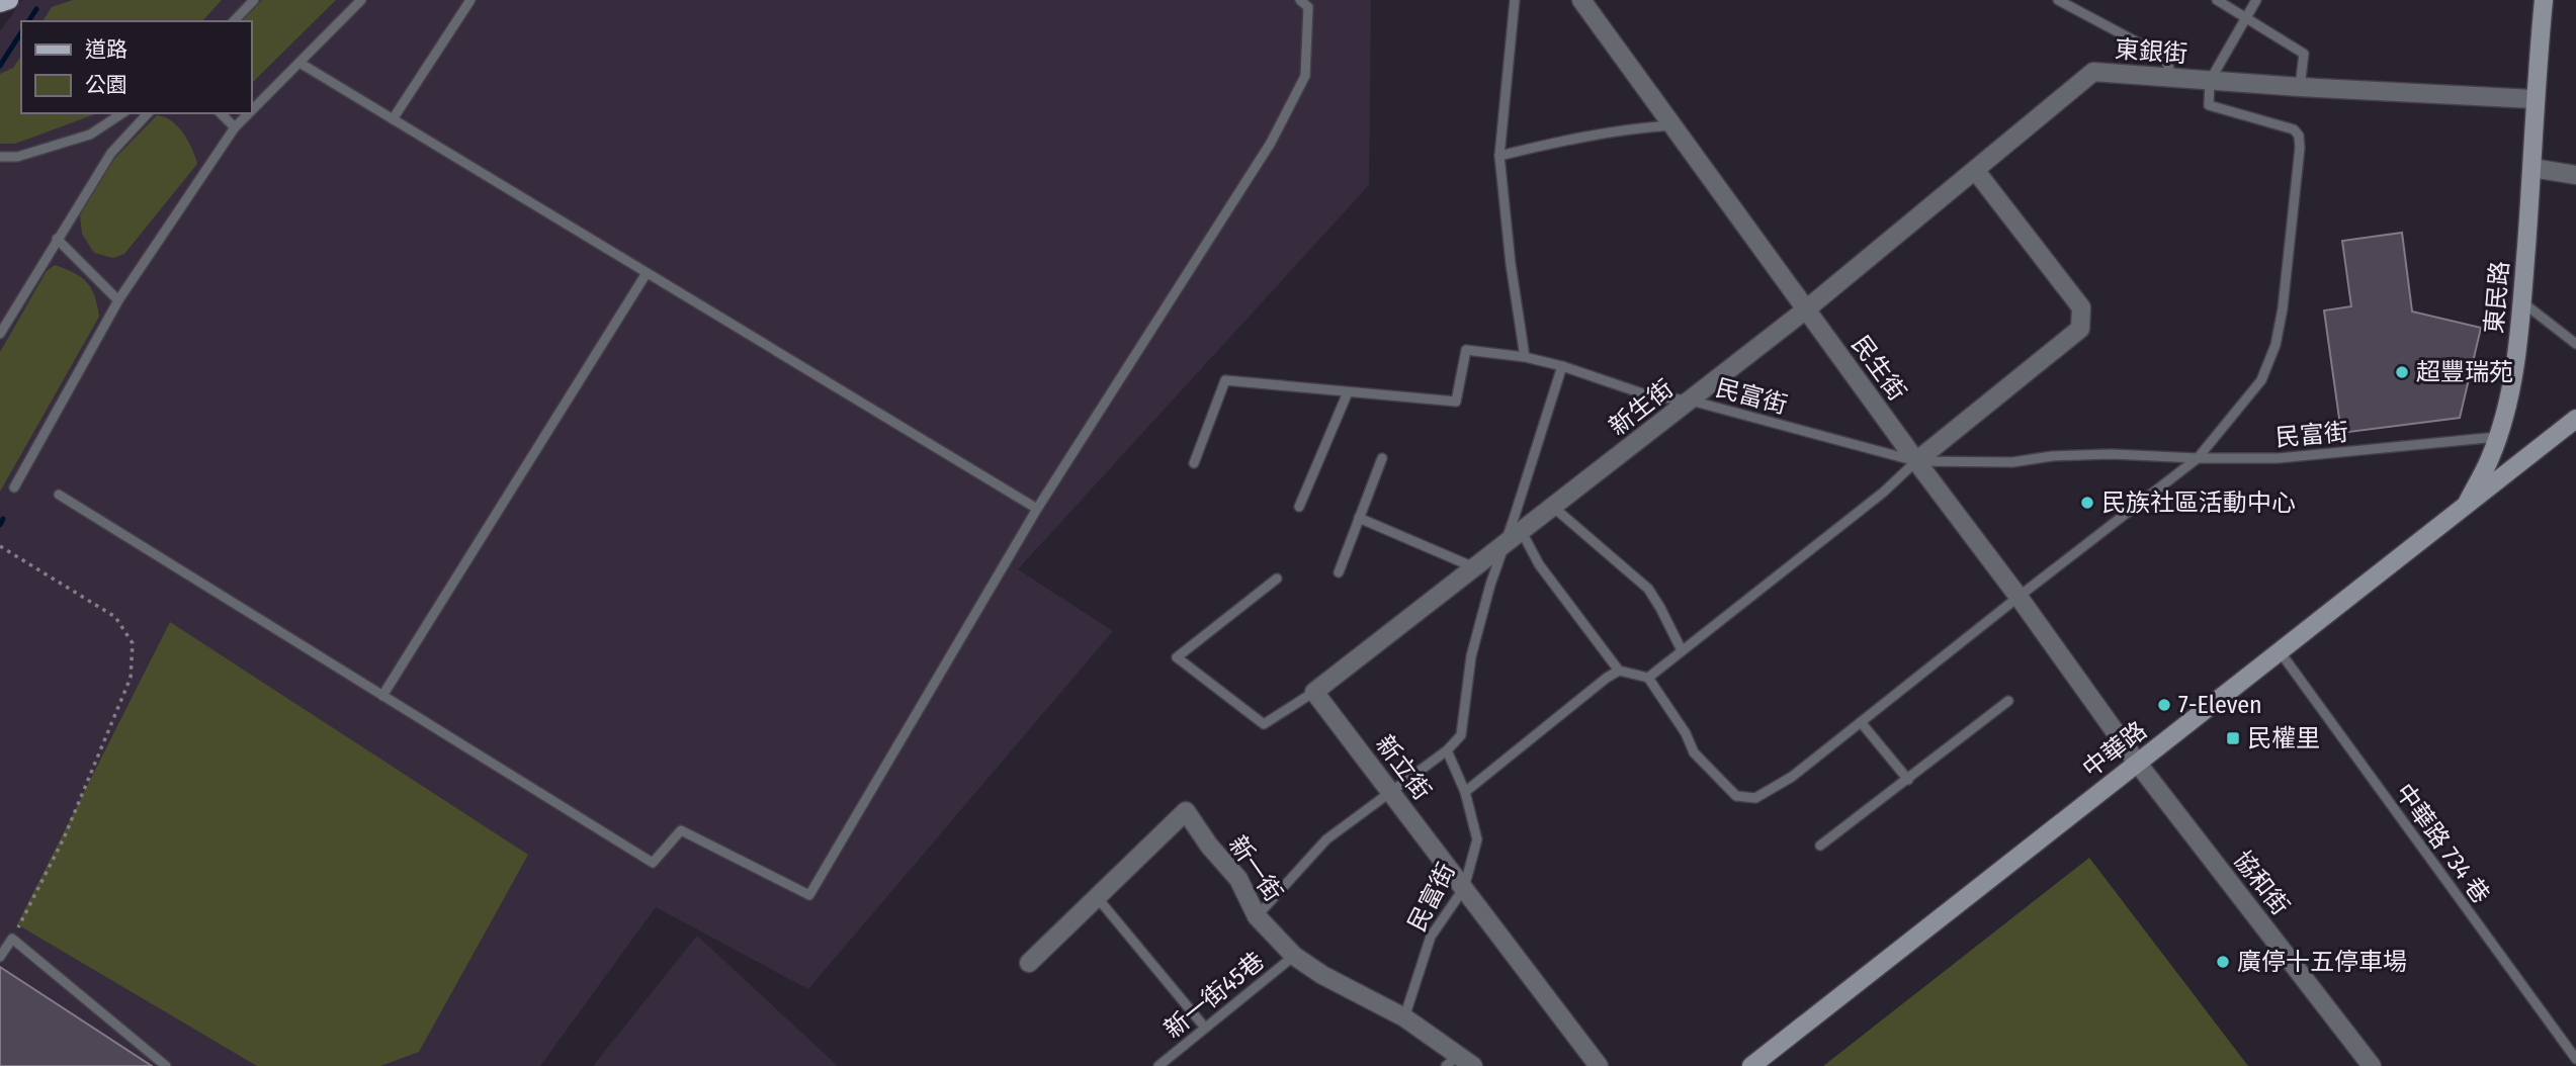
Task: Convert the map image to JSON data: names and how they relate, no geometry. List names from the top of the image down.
{
  "streets": {
    "street": [
      "東銀街",
      "東民路",
      "民生街",
      "新生街",
      "中華路",
      "新立街",
      "新一街",
      "協和街"
    ],
    "lane": ["民富街", "中華路 734 巷", "新一街45巷"]
  },
  "crossings": [
    ["東銀街", "東民路"],
    ["東銀街", "民生街"],
    ["東銀街", "新生街"],
    ["東民路", "民富街"],
    ["東民路", "中華路"],
    ["民生街", "民富街"],
    ["民生街", "新生街"],
    ["民生街", "中華路"],
    ["民生街", "協和街"],
    ["民富街", "新生街"],
    ["民富街", "新立街"],
    ["民富街", "新一街"],
    ["中華路", "中華路 734 巷"],
    ["中華路", "協和街"],
    ["新一街", "新一街45巷"]
  ],
  "places": {
    "other": [
      "超豐瑞苑",
      "民族社區活動中心",
      "7-Eleven",
      "廣停十五停車場"
    ],
    "transit": ["民權里"]
  },
  "legend": ["道路", "公園"]
}
